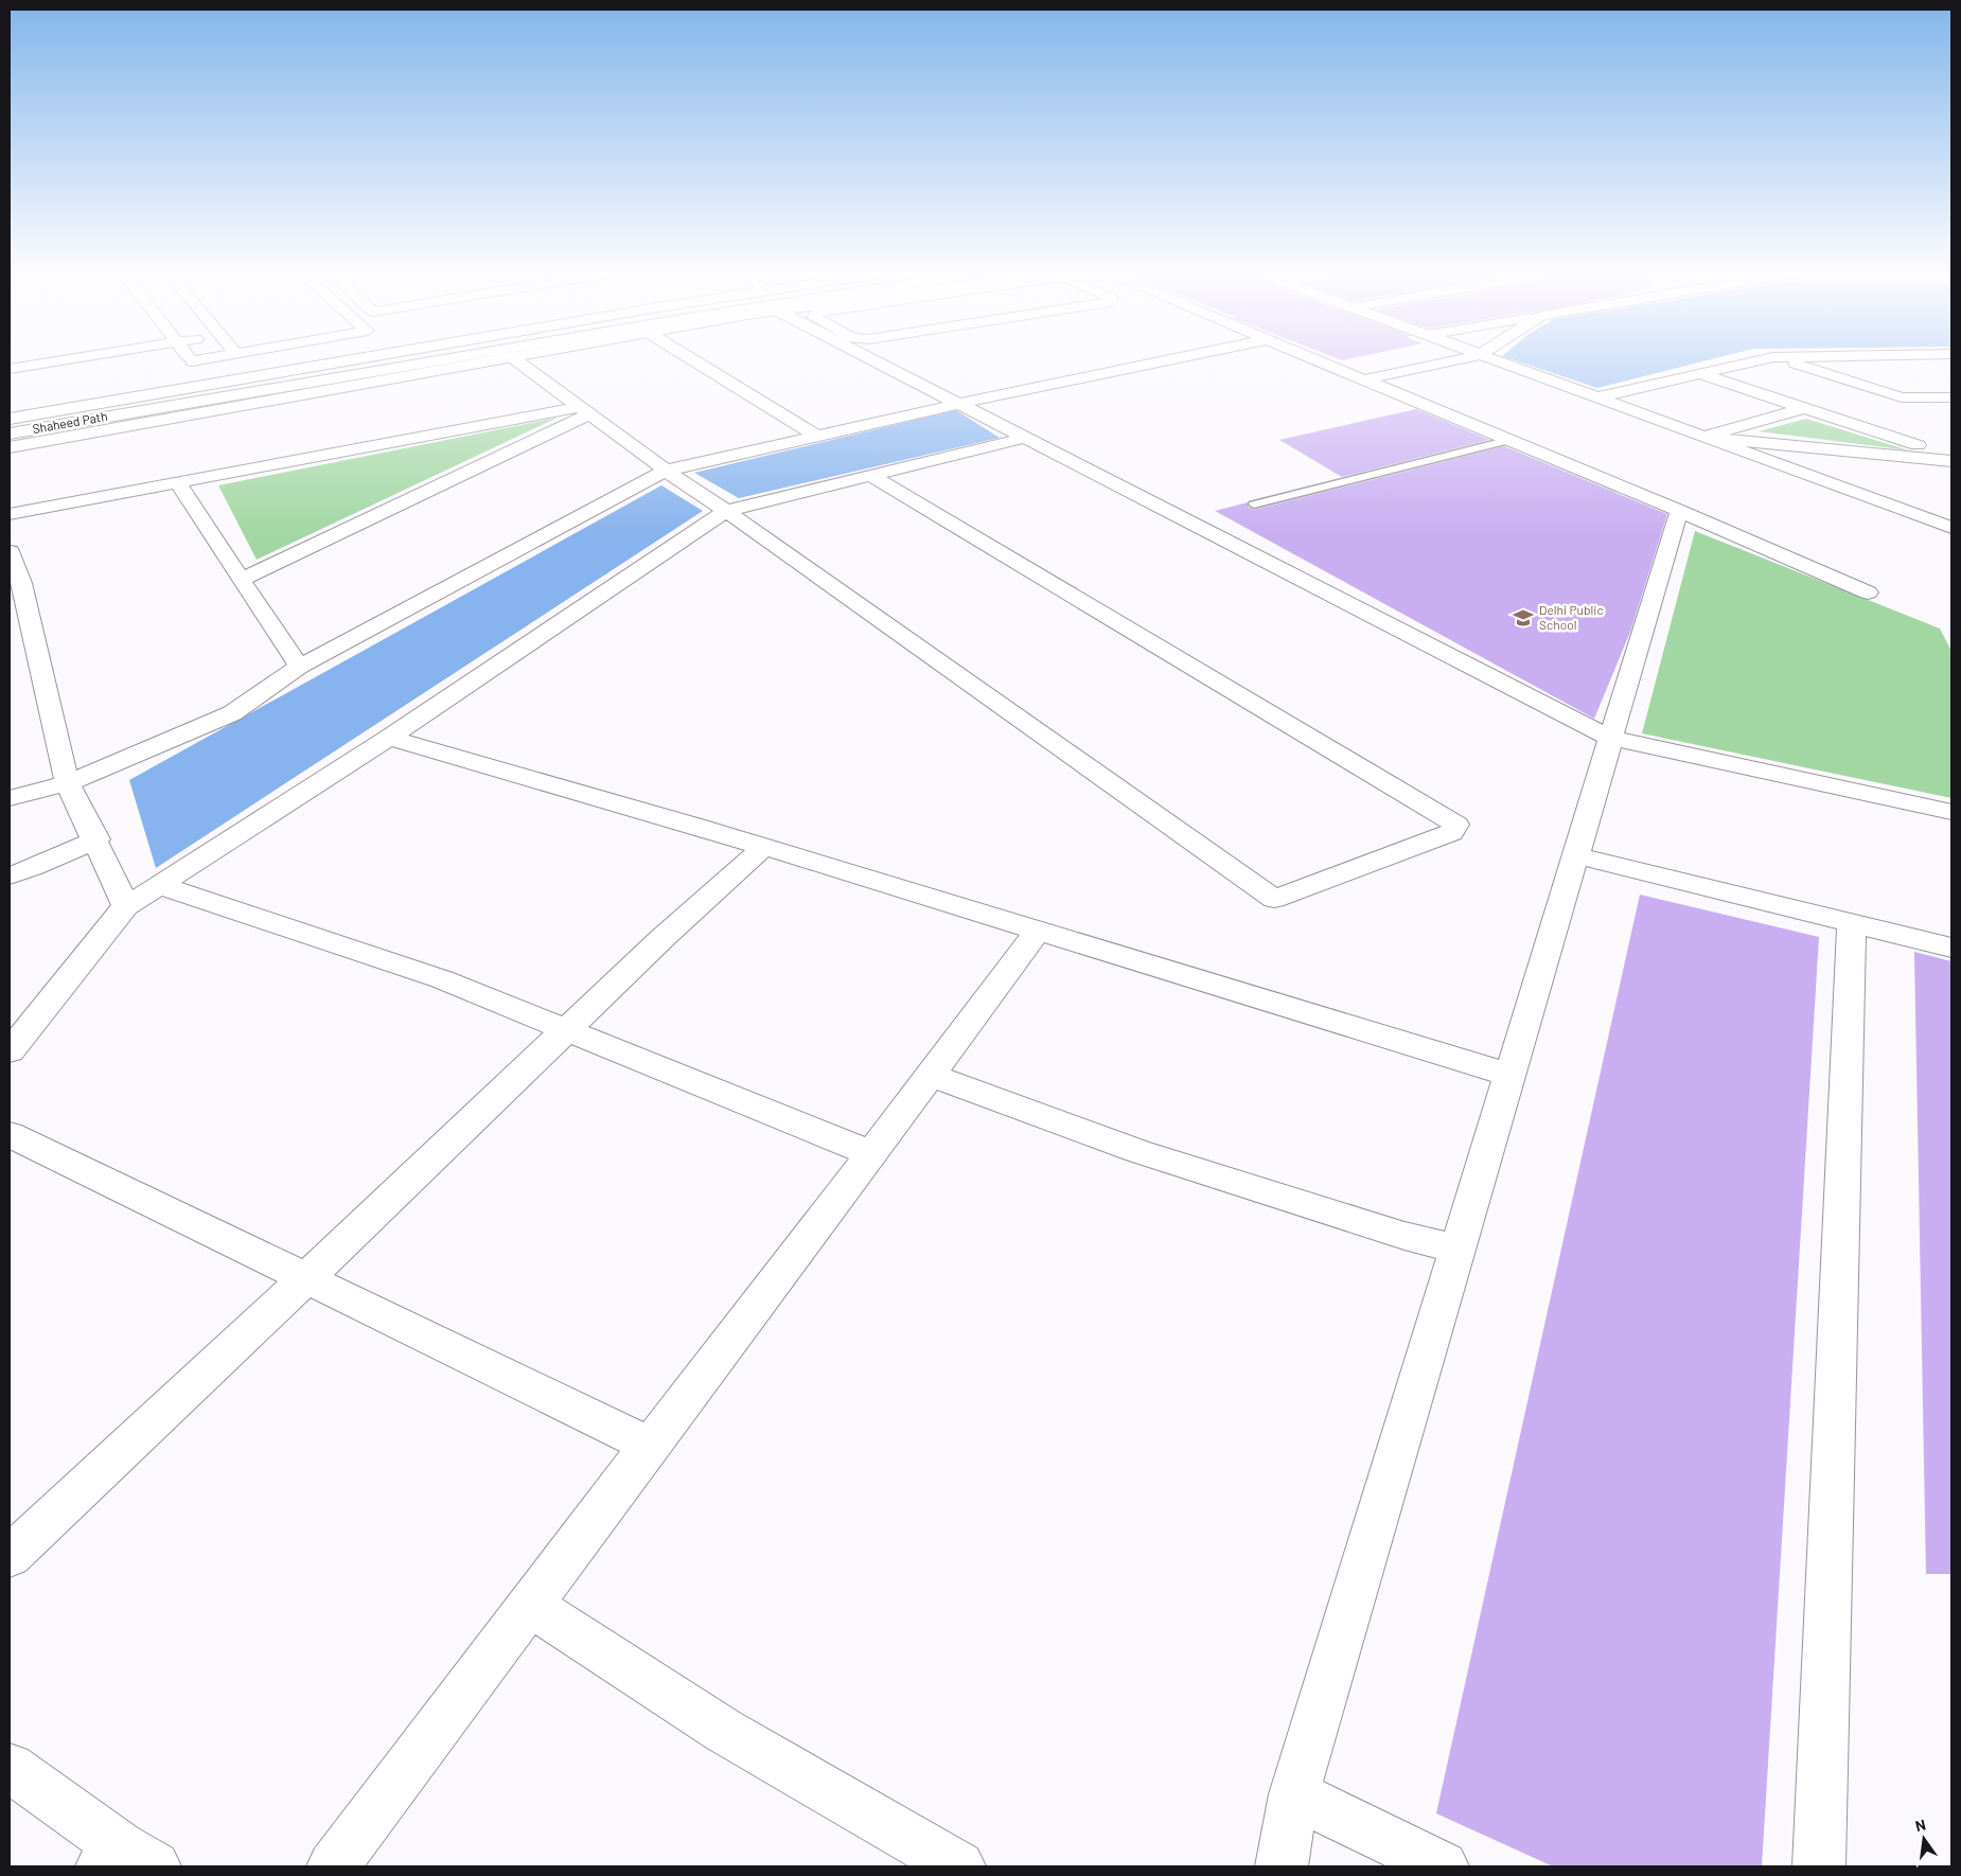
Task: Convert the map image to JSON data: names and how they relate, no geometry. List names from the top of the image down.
{
  "streets": {
    "main road": ["Shaheed Path"]
  },
  "places": {
    "school or university": ["Delhi Public School"]
  },
  "north": "top"
}
